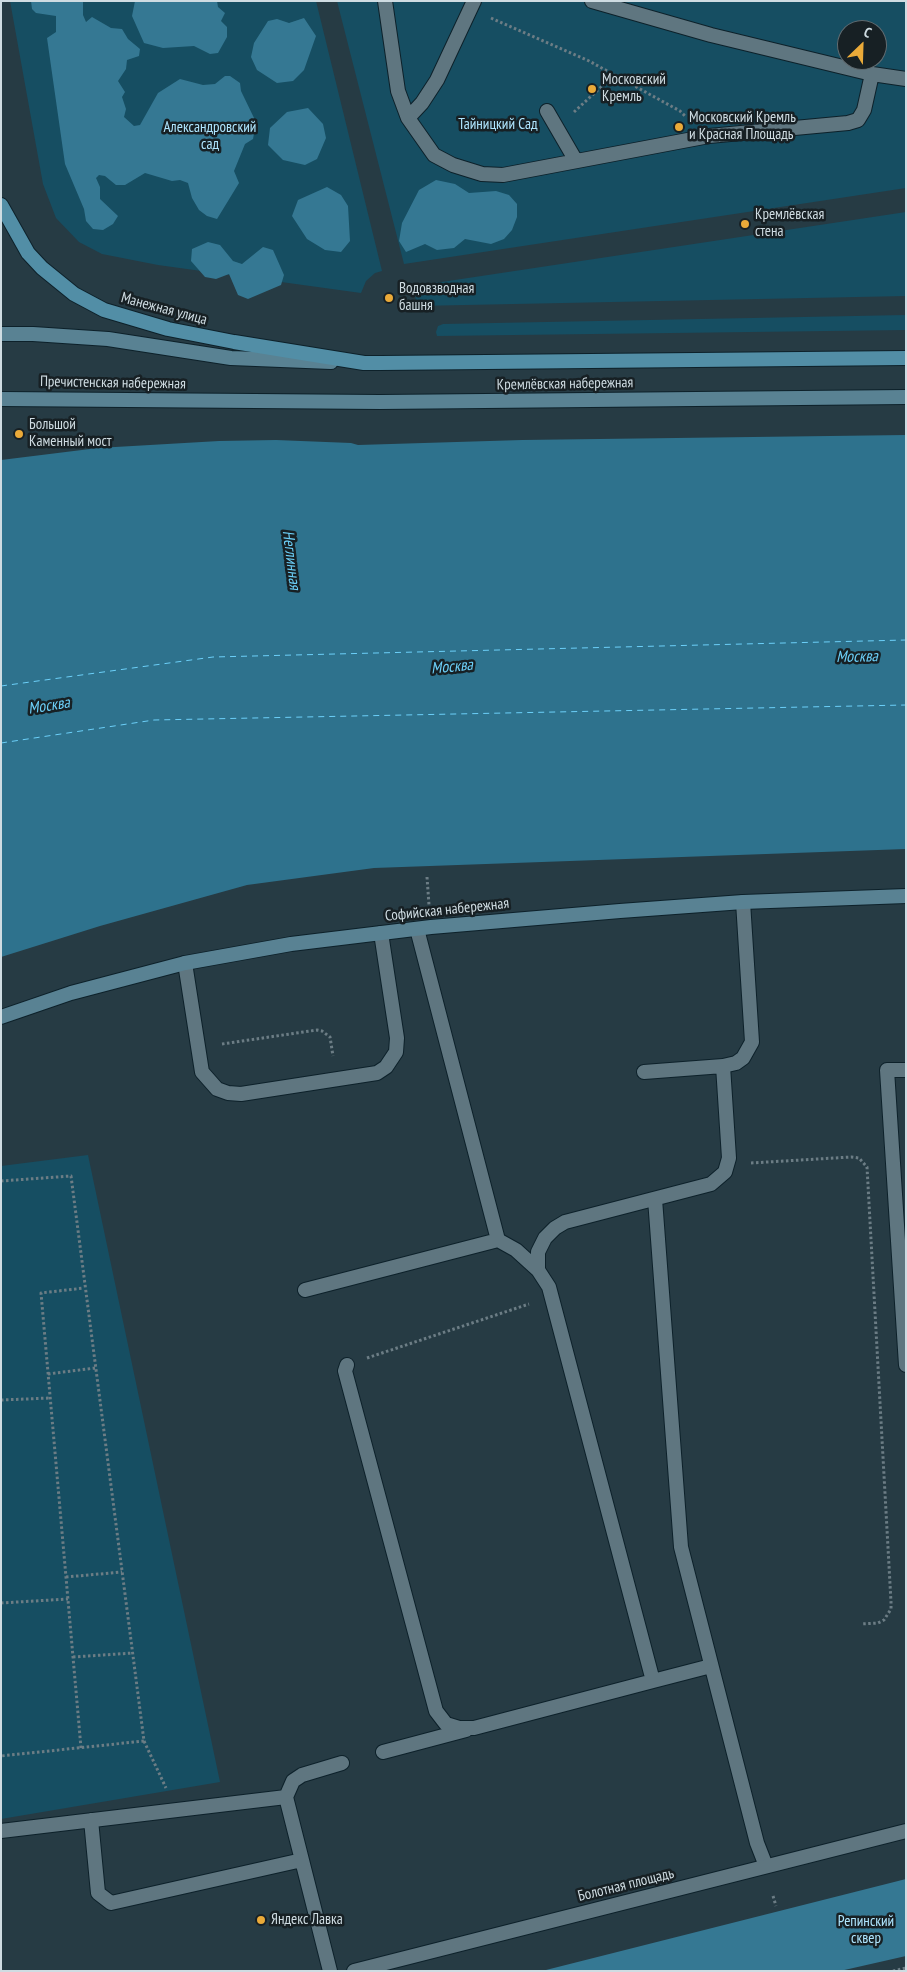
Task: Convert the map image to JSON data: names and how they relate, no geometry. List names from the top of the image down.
{
  "streets": {
    "main road": [
      "Манежная улица",
      "Пречистенская набережная",
      "Кремлёвская набережная",
      "Софийская набережная"
    ],
    "street": ["Болотная площадь"]
  },
  "crossings": [
    ["Манежная улица", "Кремлёвская набережная"],
    ["Пречистенская набережная", "Кремлёвская набережная"]
  ],
  "water": ["Неглинная", "Москва"],
  "parks": ["Тайницкий Сад", "Александровский сад", "Репинский сквер"],
  "places": [
    "Московский Кремль",
    "Московский Кремль и Красная Площадь",
    "Кремлёвская стена",
    "Водовзводная башня",
    "Большой Каменный мост",
    "Яндекс Лавка"
  ],
  "north": "top right"
}
